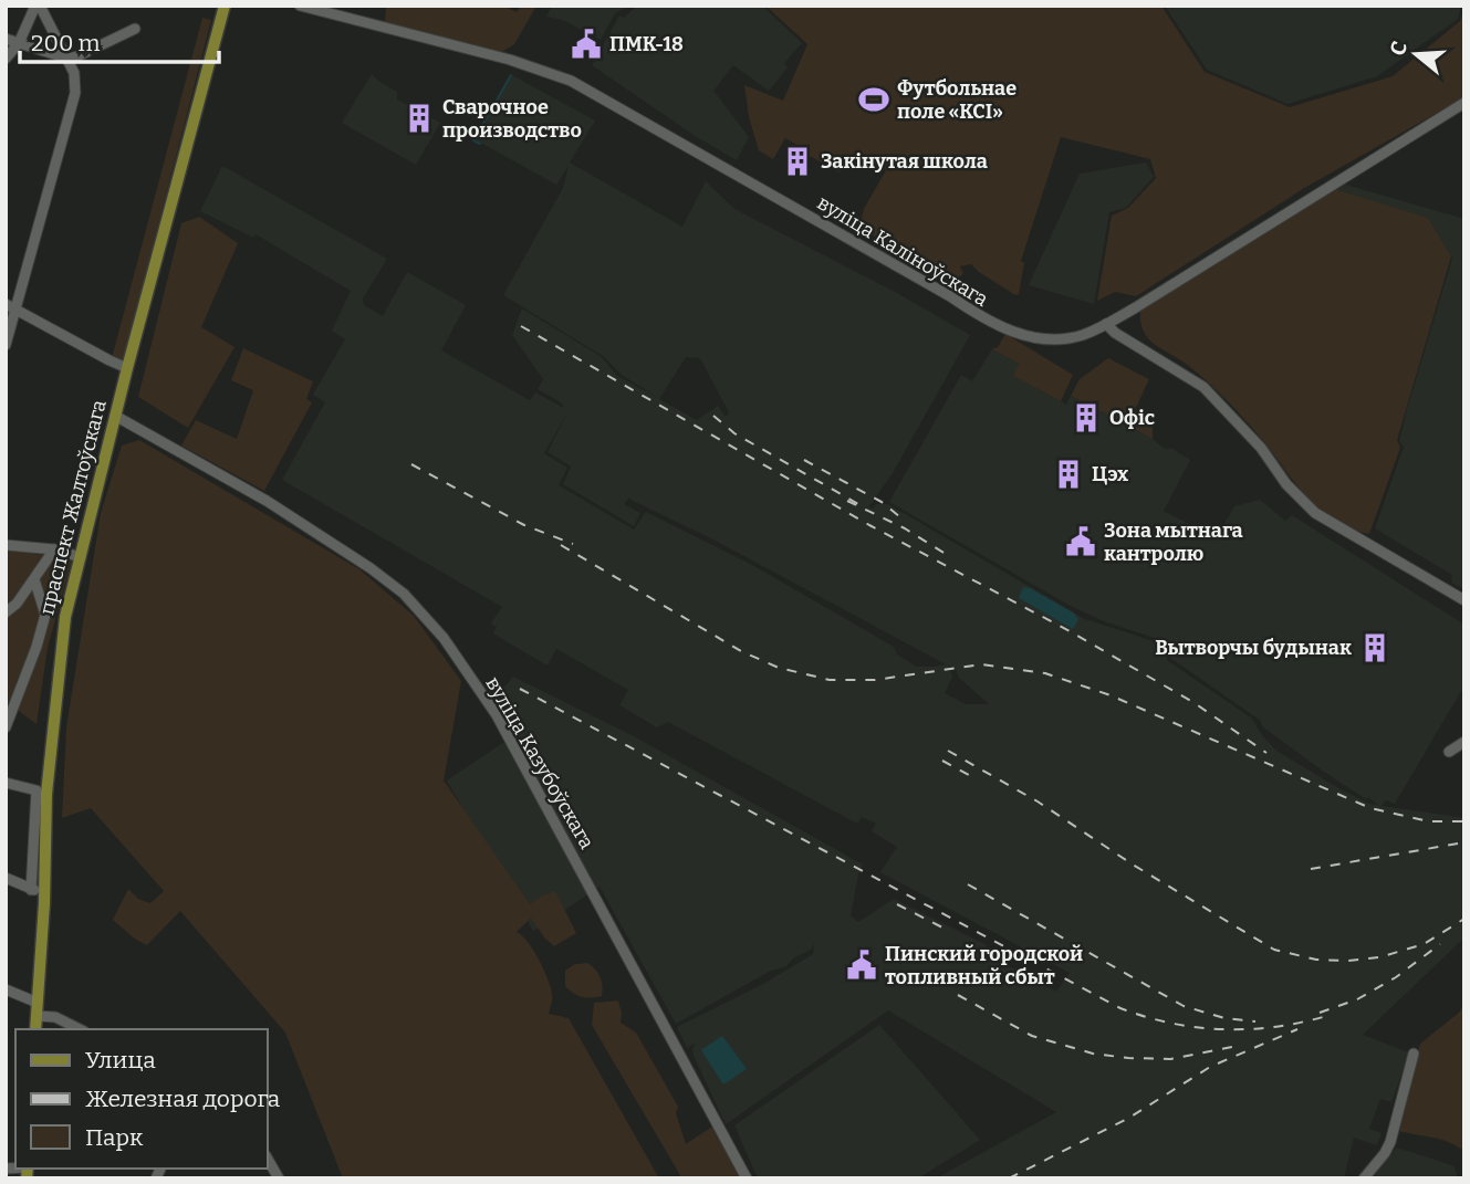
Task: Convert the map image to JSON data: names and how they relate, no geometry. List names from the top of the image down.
{
  "streets": {
    "main road": ["праспект Жалтоўскага"],
    "street": ["вуліца Каліноўскага", "вуліца Казубоўскага"]
  },
  "crossings": [
    ["праспект Жалтоўскага", "вуліца Казубоўскага"]
  ],
  "places": {
    "public building": ["ПМК-18", "Зона мытнага кантролю", "Пинский городской топливный сбыт"],
    "sports": ["Футбольнае поле «КСІ»"],
    "building": [
      "Сварочное производство",
      "Закінутая школа",
      "Офіс",
      "Цэх",
      "Вытворчы будынак"
    ]
  },
  "legend": ["Улица", "Железная дорога", "Парк"],
  "scale_bar": "200 m",
  "north": "left"
}
